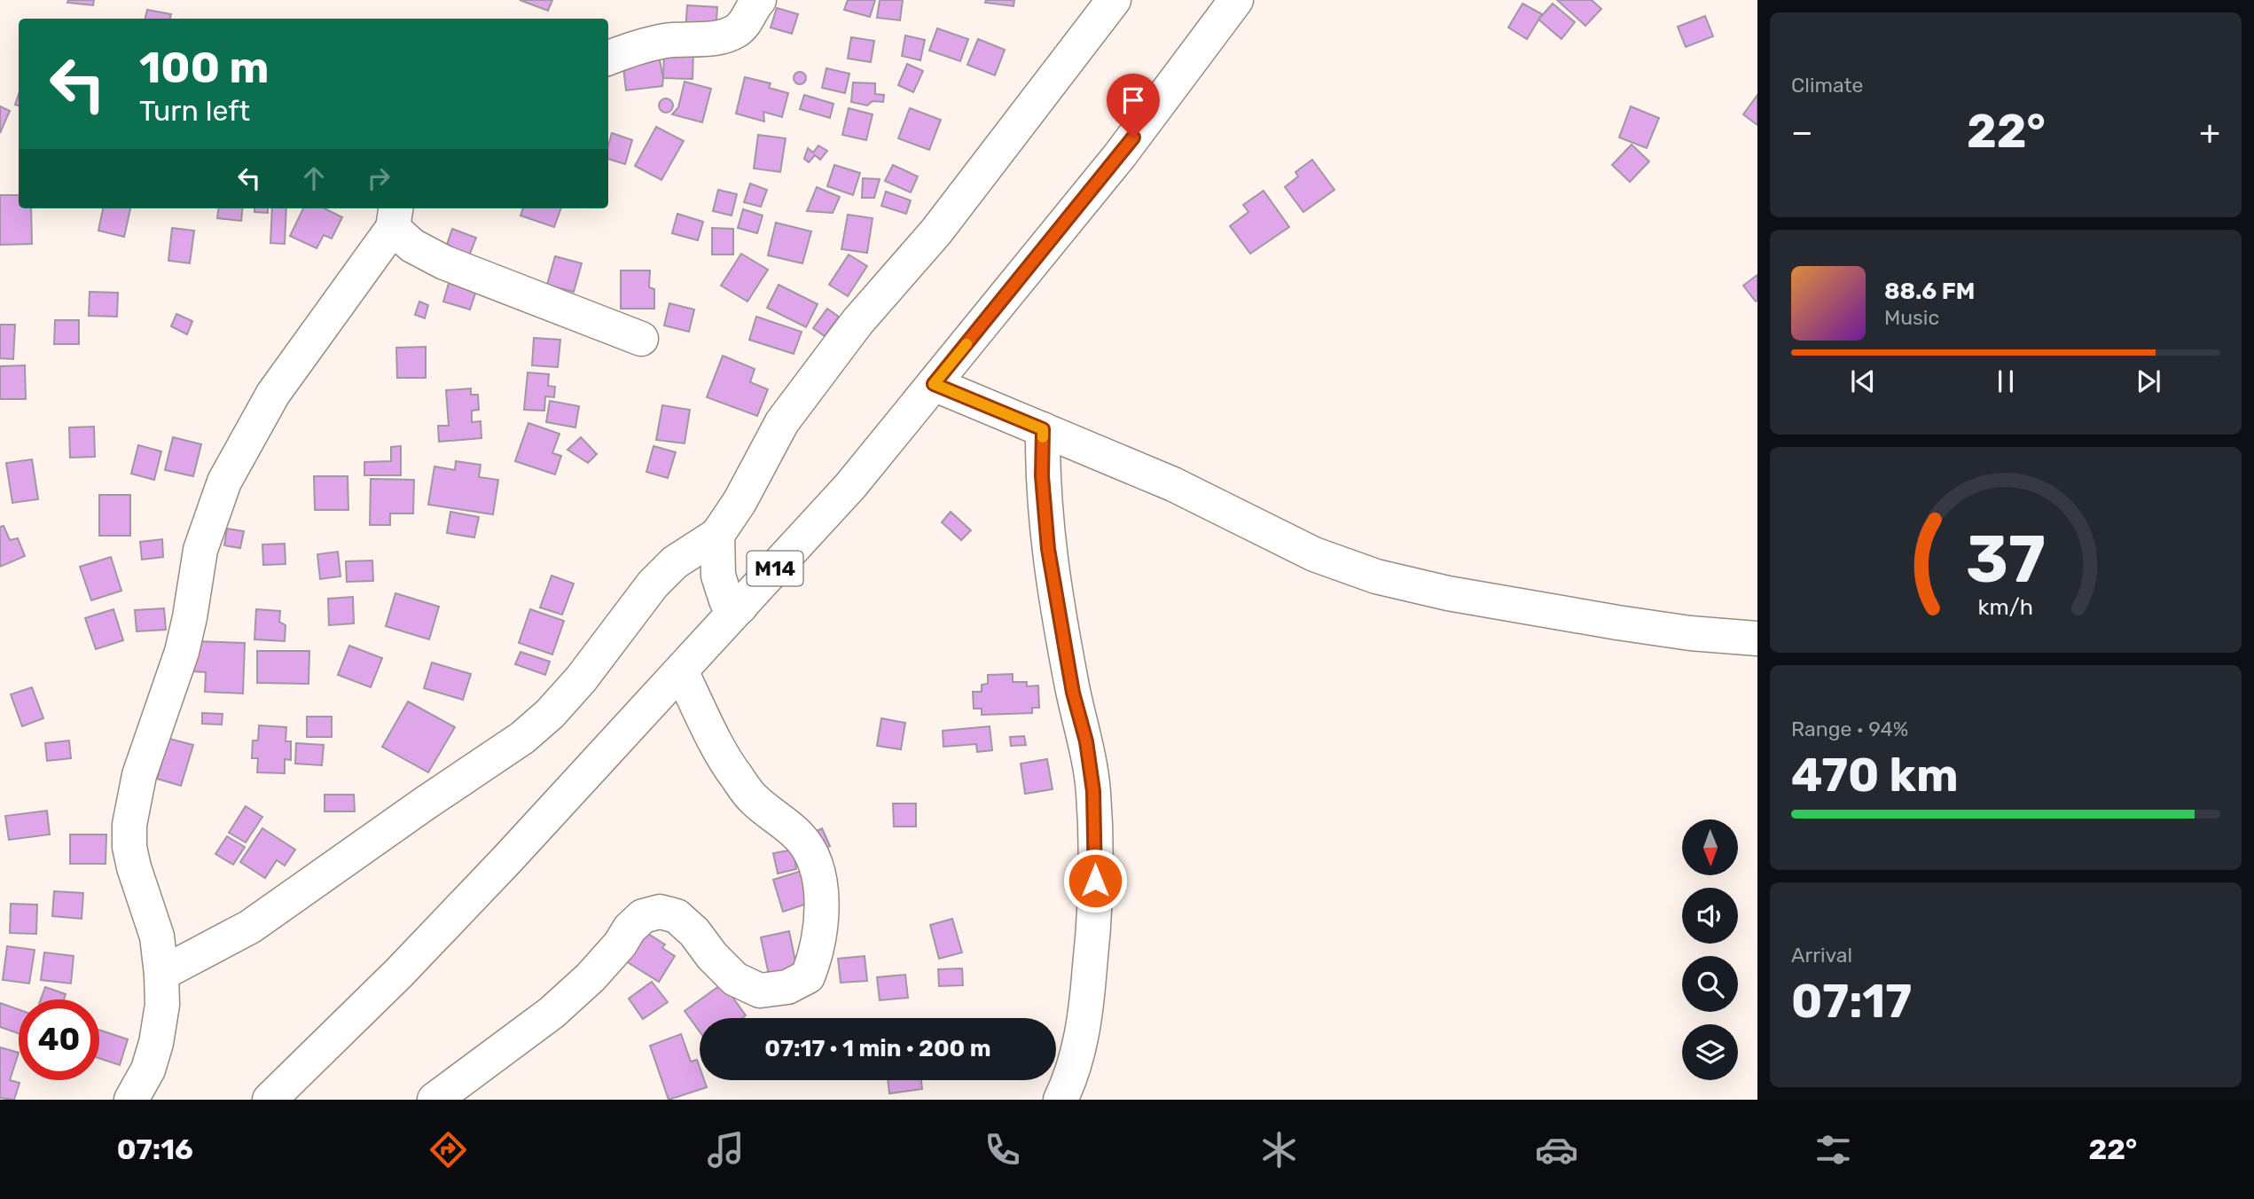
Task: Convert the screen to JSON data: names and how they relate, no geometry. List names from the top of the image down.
{
  "streets": {
    "main road": ["M14"]
  },
  "north": "bottom",
  "page": {
    "tile": [
      "Climate",
      ["Range · 94%", "470 km"],
      ["Arrival", "07:17"]
    ],
    "turn": ["100 m", "Turn left"],
    "heat": ["−", "22°", "+"],
    "song": ["88.6 FM", "Music"],
    "limit": "40",
    "trip": "07:17 · 1 min · 200 m",
    "tabs": ["07:16", "22°"],
    "gauge": ["37", "km/h"]
  }
}
